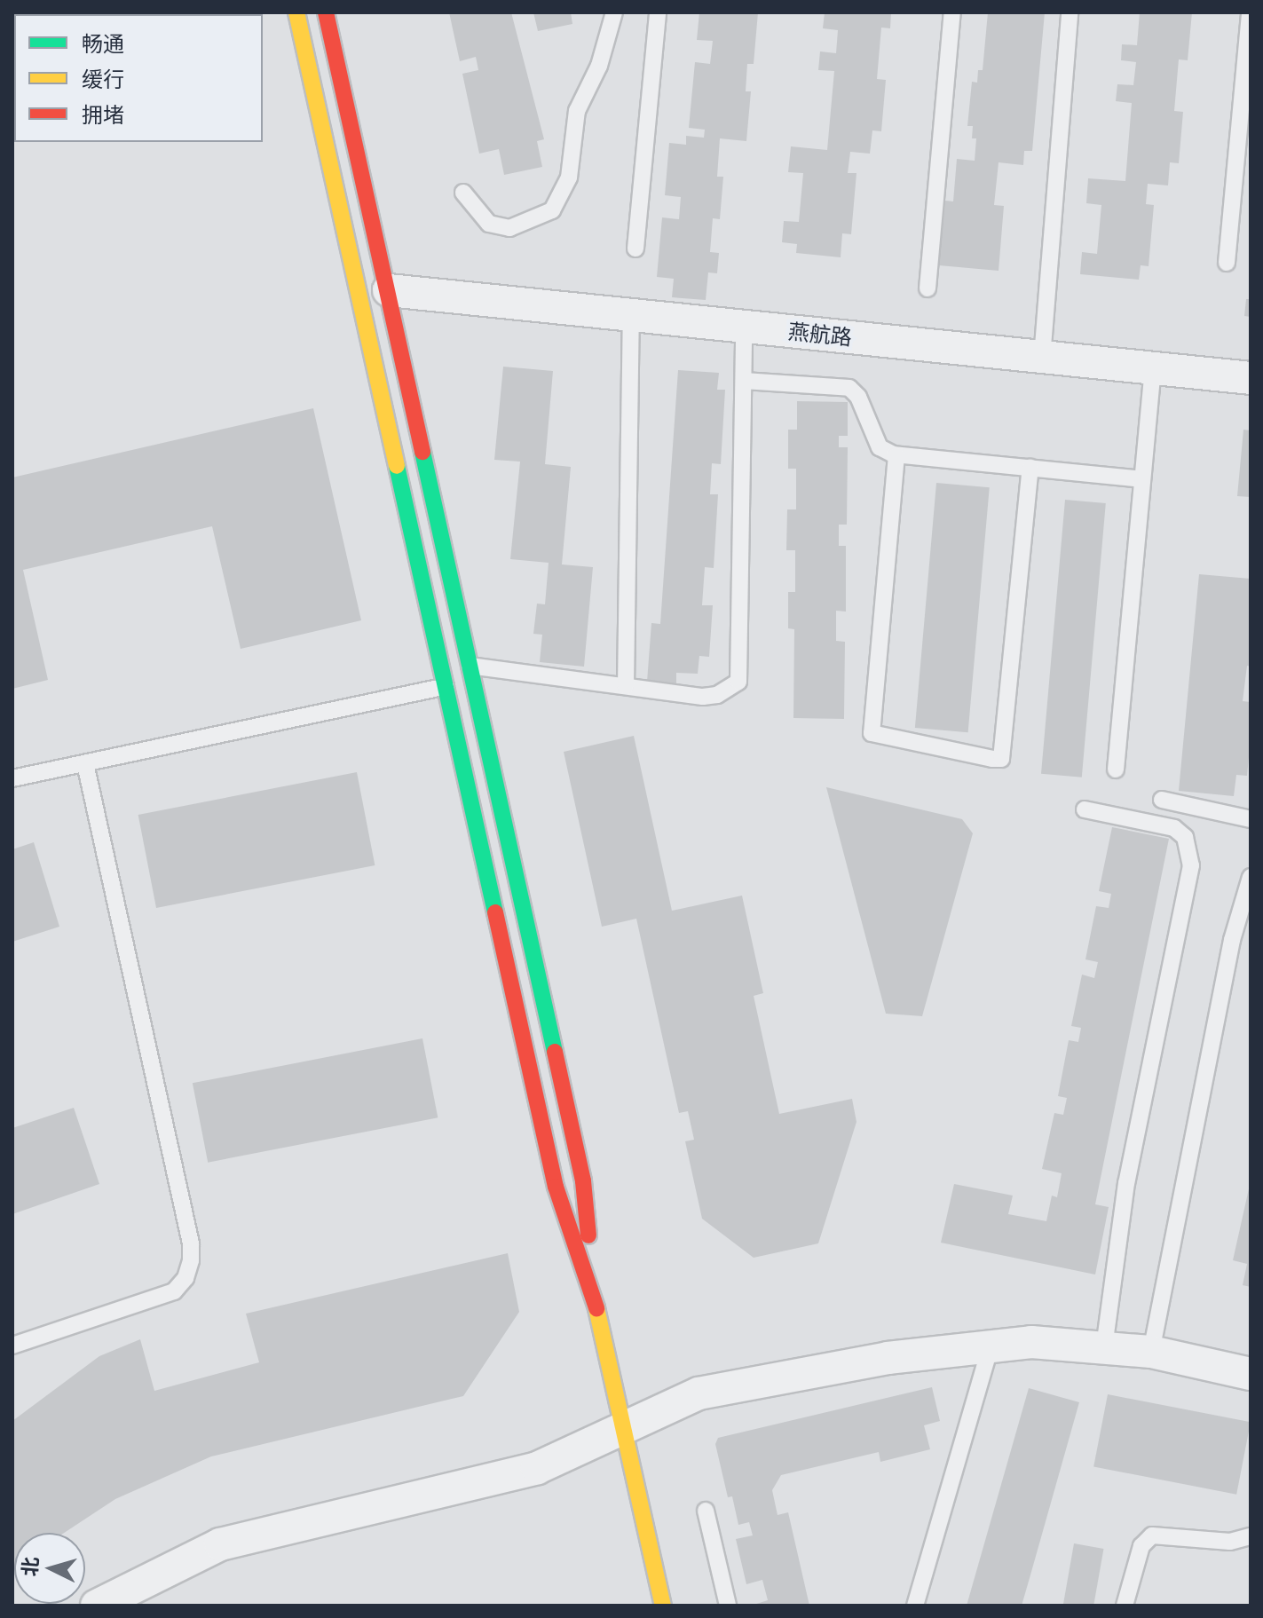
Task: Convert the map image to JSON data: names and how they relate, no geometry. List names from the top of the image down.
{
  "streets": {
    "street": ["燕航路"]
  },
  "legend": ["畅通", "缓行", "拥堵"],
  "north": "left"
}
